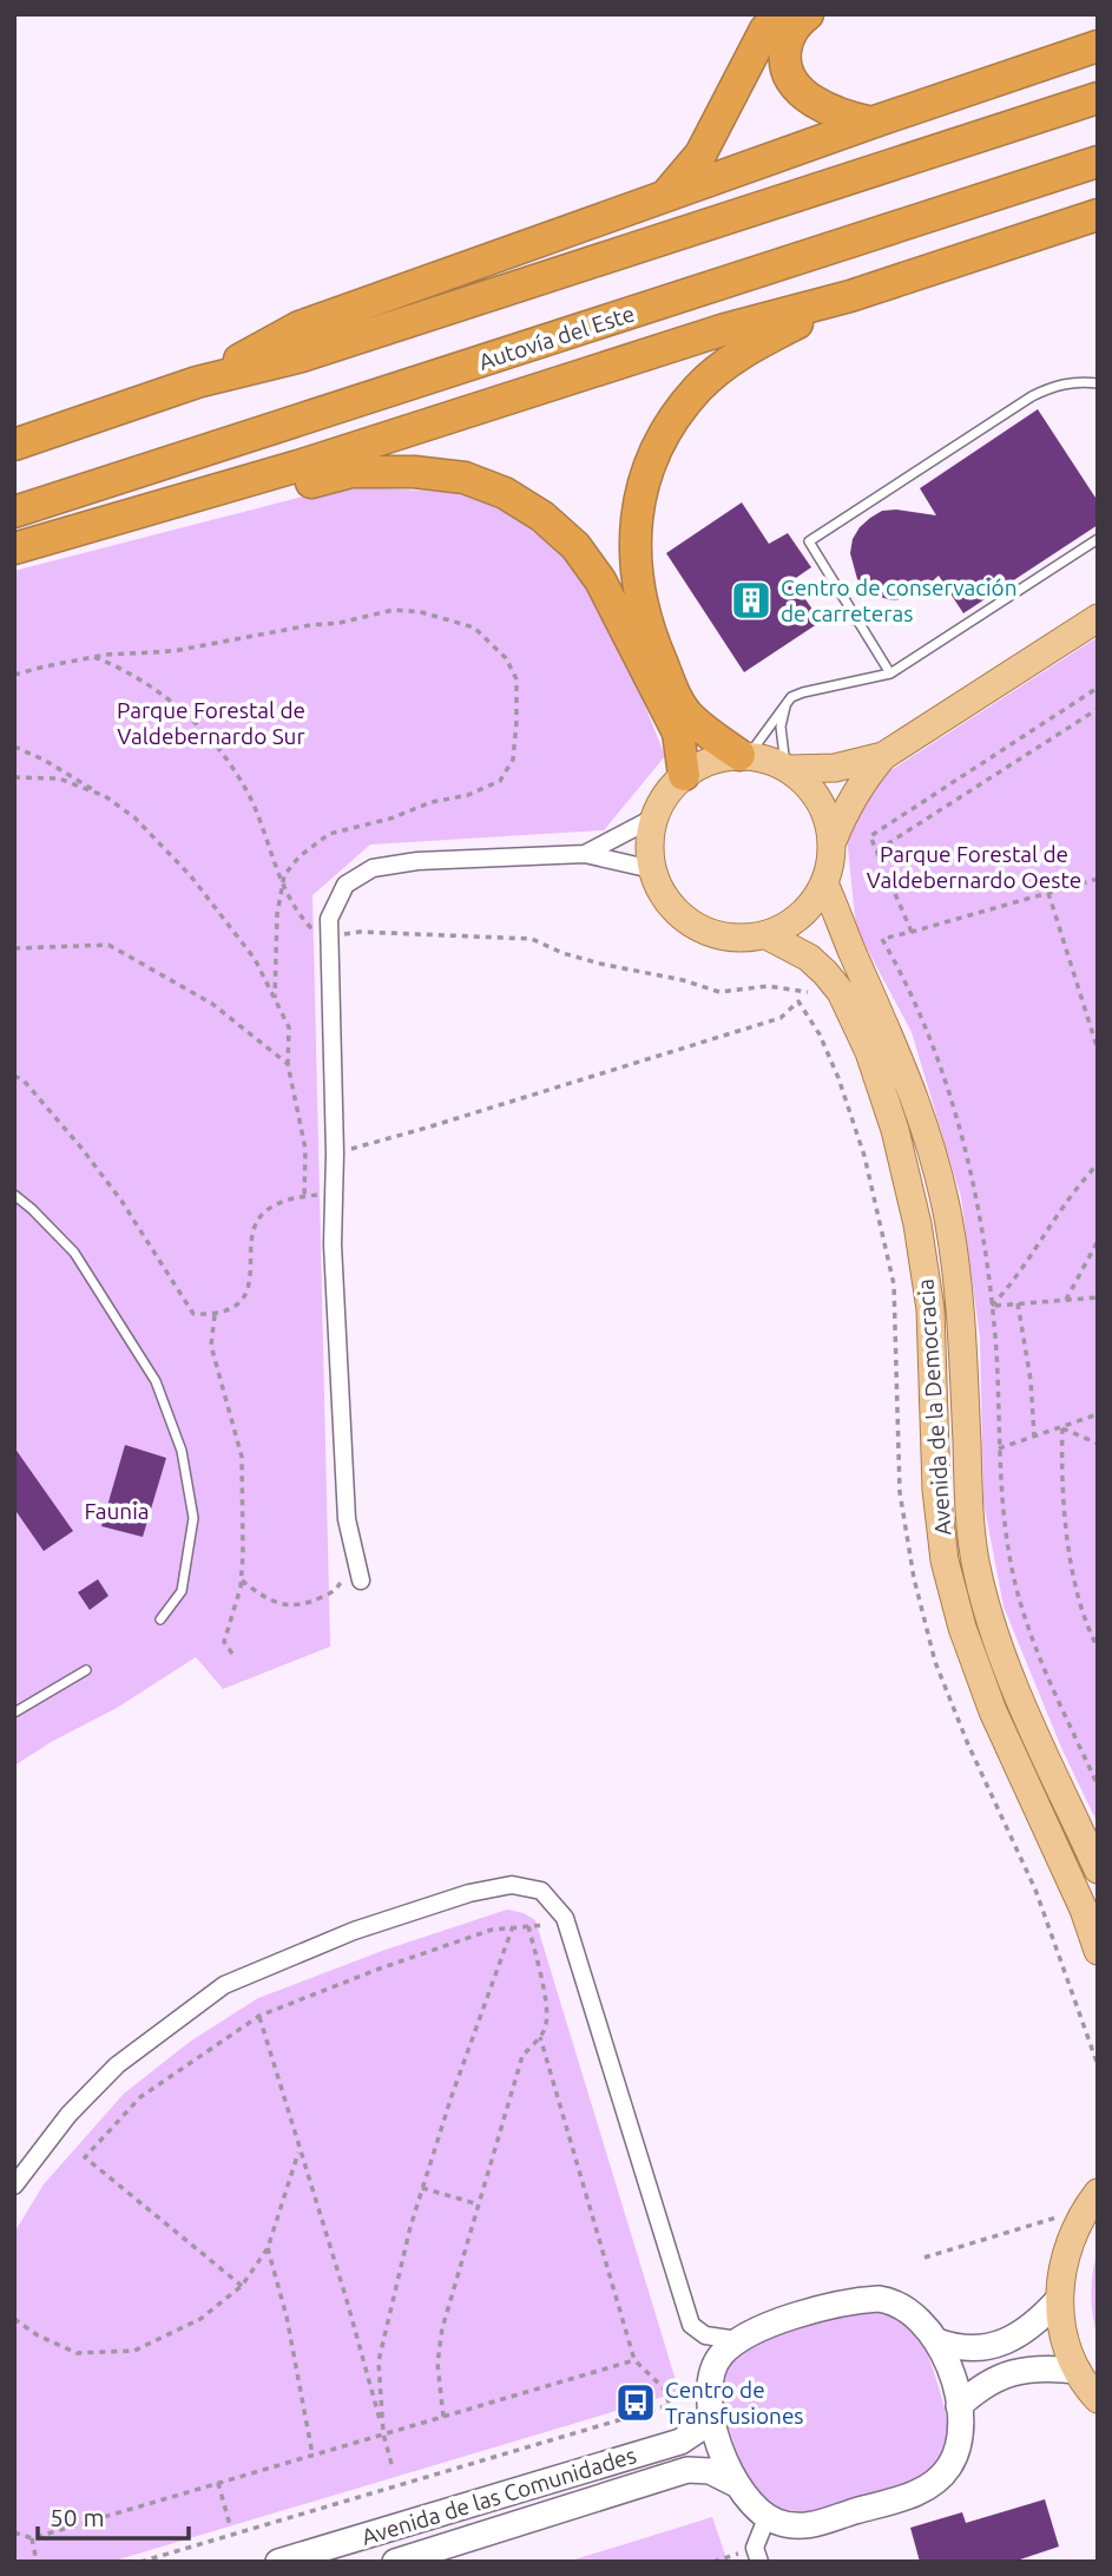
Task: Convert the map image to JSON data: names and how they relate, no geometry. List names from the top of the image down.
{
  "streets": {
    "highway": ["Autovía del Este"],
    "main road": ["Avenida de la Democracia"],
    "street": ["Avenida de las Comunidades"]
  },
  "parks": ["Parque Forestal de Valdebernardo Sur", "Parque Forestal de Valdebernardo Oeste", "Faunia"],
  "places": {
    "building": ["Centro de conservación de carreteras"],
    "bus stop": ["Centro de Transfusiones"]
  },
  "scale_bar": "50 m"
}
